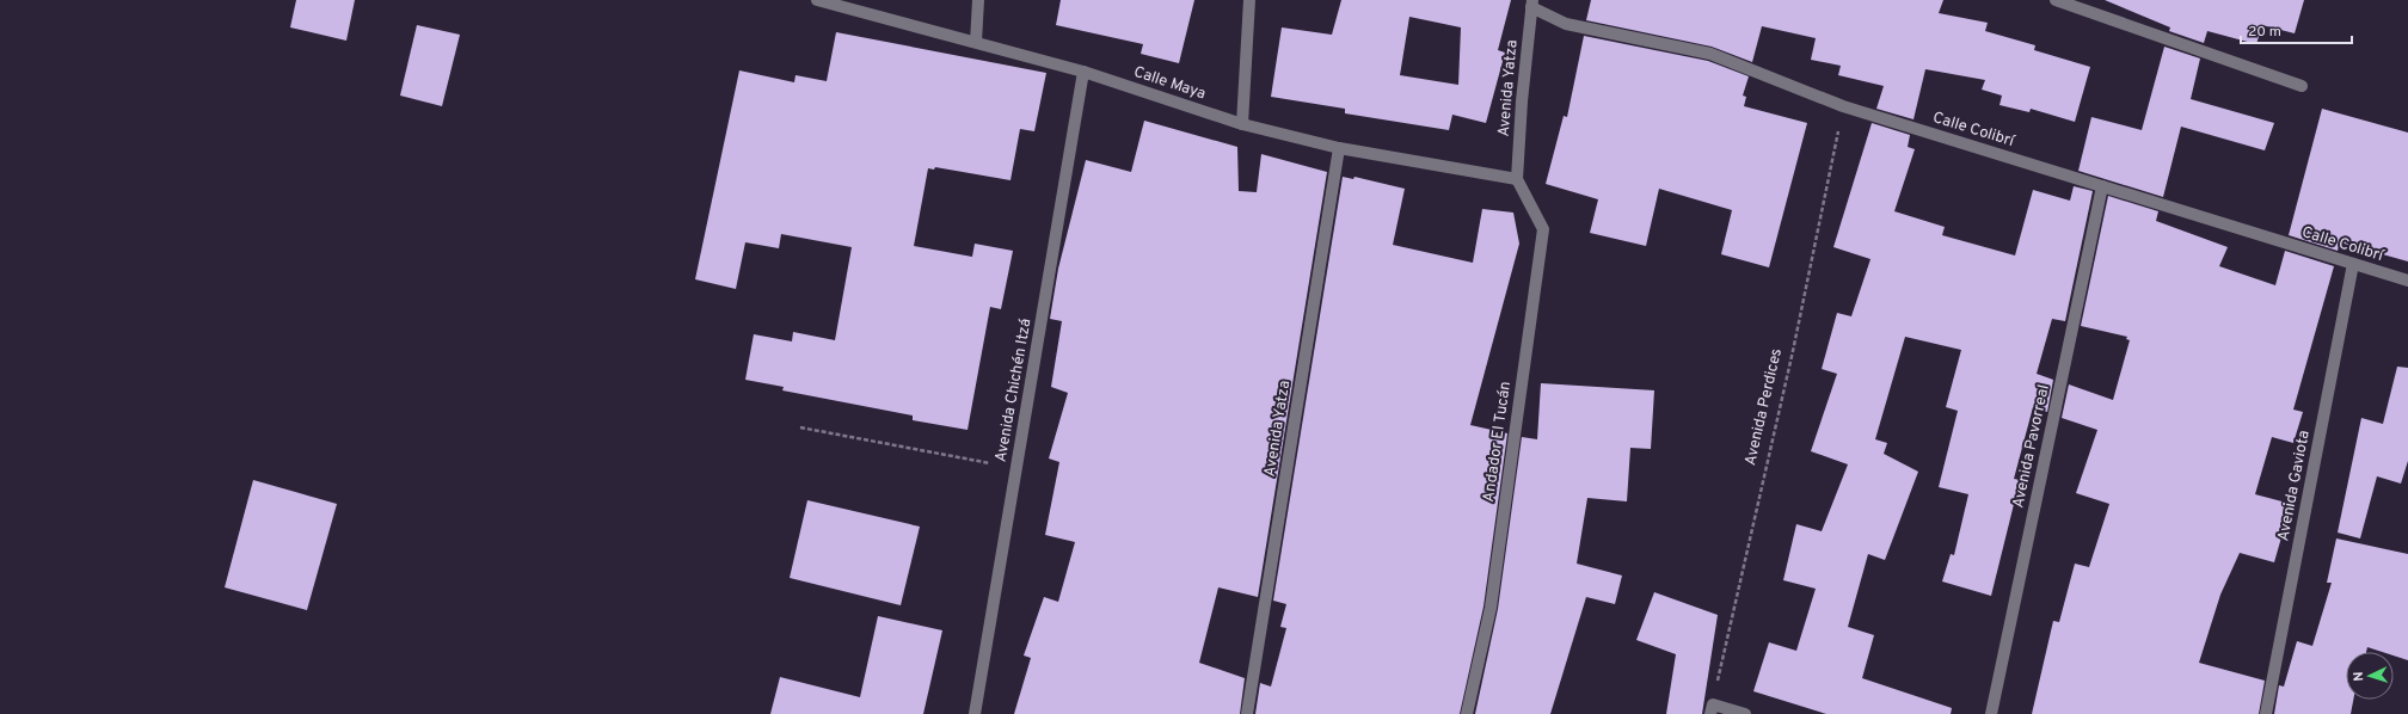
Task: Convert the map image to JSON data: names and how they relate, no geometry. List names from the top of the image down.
{
  "streets": {
    "street": [
      "Calle Maya",
      "Avenida Yatza",
      "Calle Colibrí",
      "Avenida Chichén Itzá",
      "Andador El Tucán",
      "Avenida Pavorreal",
      "Avenida Gaviota"
    ],
    "path": ["Avenida Perdices"]
  },
  "crossings": [
    ["Calle Maya", "Avenida Yatza"],
    ["Calle Maya", "Avenida Chichén Itzá"],
    ["Calle Maya", "Andador El Tucán"],
    ["Avenida Yatza", "Calle Colibrí"],
    ["Avenida Yatza", "Andador El Tucán"],
    ["Calle Colibrí", "Avenida Perdices"],
    ["Calle Colibrí", "Avenida Pavorreal"],
    ["Calle Colibrí", "Avenida Gaviota"]
  ],
  "scale_bar": "20 m",
  "north": "left"
}
